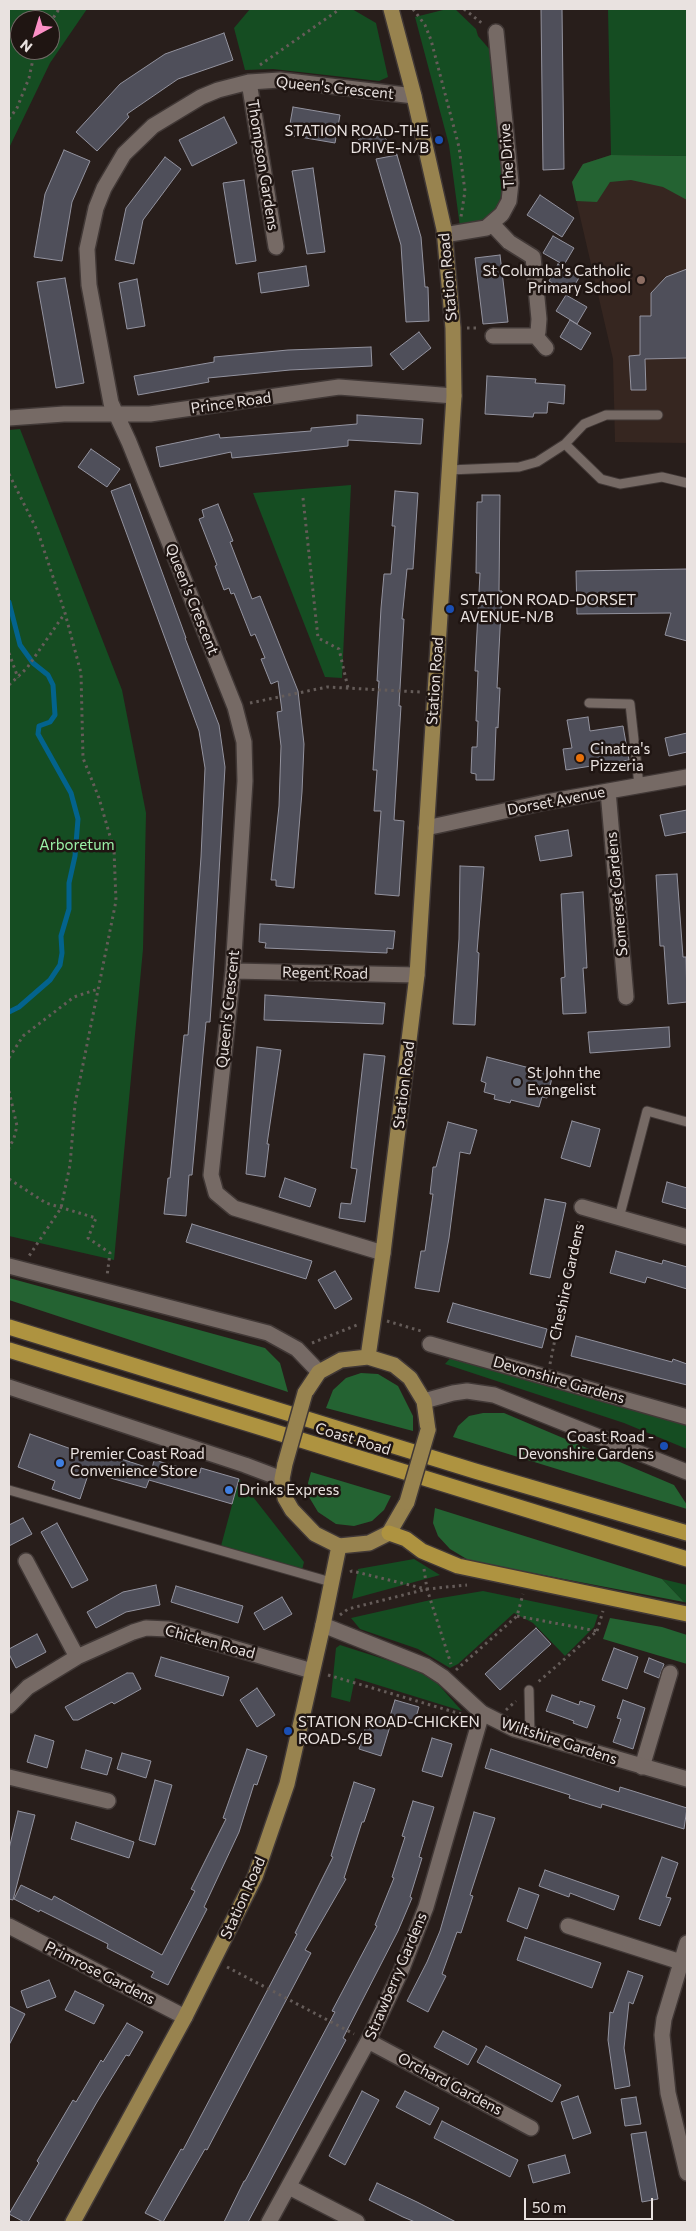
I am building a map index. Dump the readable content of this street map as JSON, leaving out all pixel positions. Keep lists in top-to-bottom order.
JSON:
{
  "streets": {
    "highway": ["Coast Road"],
    "main road": ["Station Road"],
    "street": [
      "Queen's Crescent",
      "The Drive",
      "Thompson Gardens",
      "Prince Road",
      "Dorset Avenue",
      "Somerset Gardens",
      "Regent Road",
      "Cheshire Gardens",
      "Devonshire Gardens",
      "Chicken Road",
      "Wiltshire Gardens",
      "Primrose Gardens",
      "Strawberry Gardens",
      "Orchard Gardens"
    ]
  },
  "crossings": [
    ["Queen's Crescent", "Thompson Gardens"],
    ["Queen's Crescent", "Station Road"],
    ["Queen's Crescent", "Prince Road"],
    ["Queen's Crescent", "Regent Road"],
    ["Station Road", "Prince Road"],
    ["Station Road", "Dorset Avenue"],
    ["Station Road", "Regent Road"],
    ["Station Road", "Chicken Road"],
    ["Station Road", "Wiltshire Gardens"],
    ["Station Road", "Primrose Gardens"],
    ["Dorset Avenue", "Somerset Gardens"],
    ["Cheshire Gardens", "Devonshire Gardens"],
    ["Wiltshire Gardens", "Strawberry Gardens"],
    ["Strawberry Gardens", "Orchard Gardens"]
  ],
  "parks": ["Arboretum"],
  "places": [
    "STATION ROAD-THE DRIVE-N/B",
    "St Columba's Catholic Primary School",
    "STATION ROAD-DORSET AVENUE-N/B",
    "Cinatra's Pizzeria",
    "St John the Evangelist",
    "Coast Road - Devonshire Gardens",
    "Premier Coast Road Convenience Store",
    "Drinks Express",
    "STATION ROAD-CHICKEN ROAD-S/B"
  ],
  "scale_bar": "50 m",
  "north": "bottom left"
}
